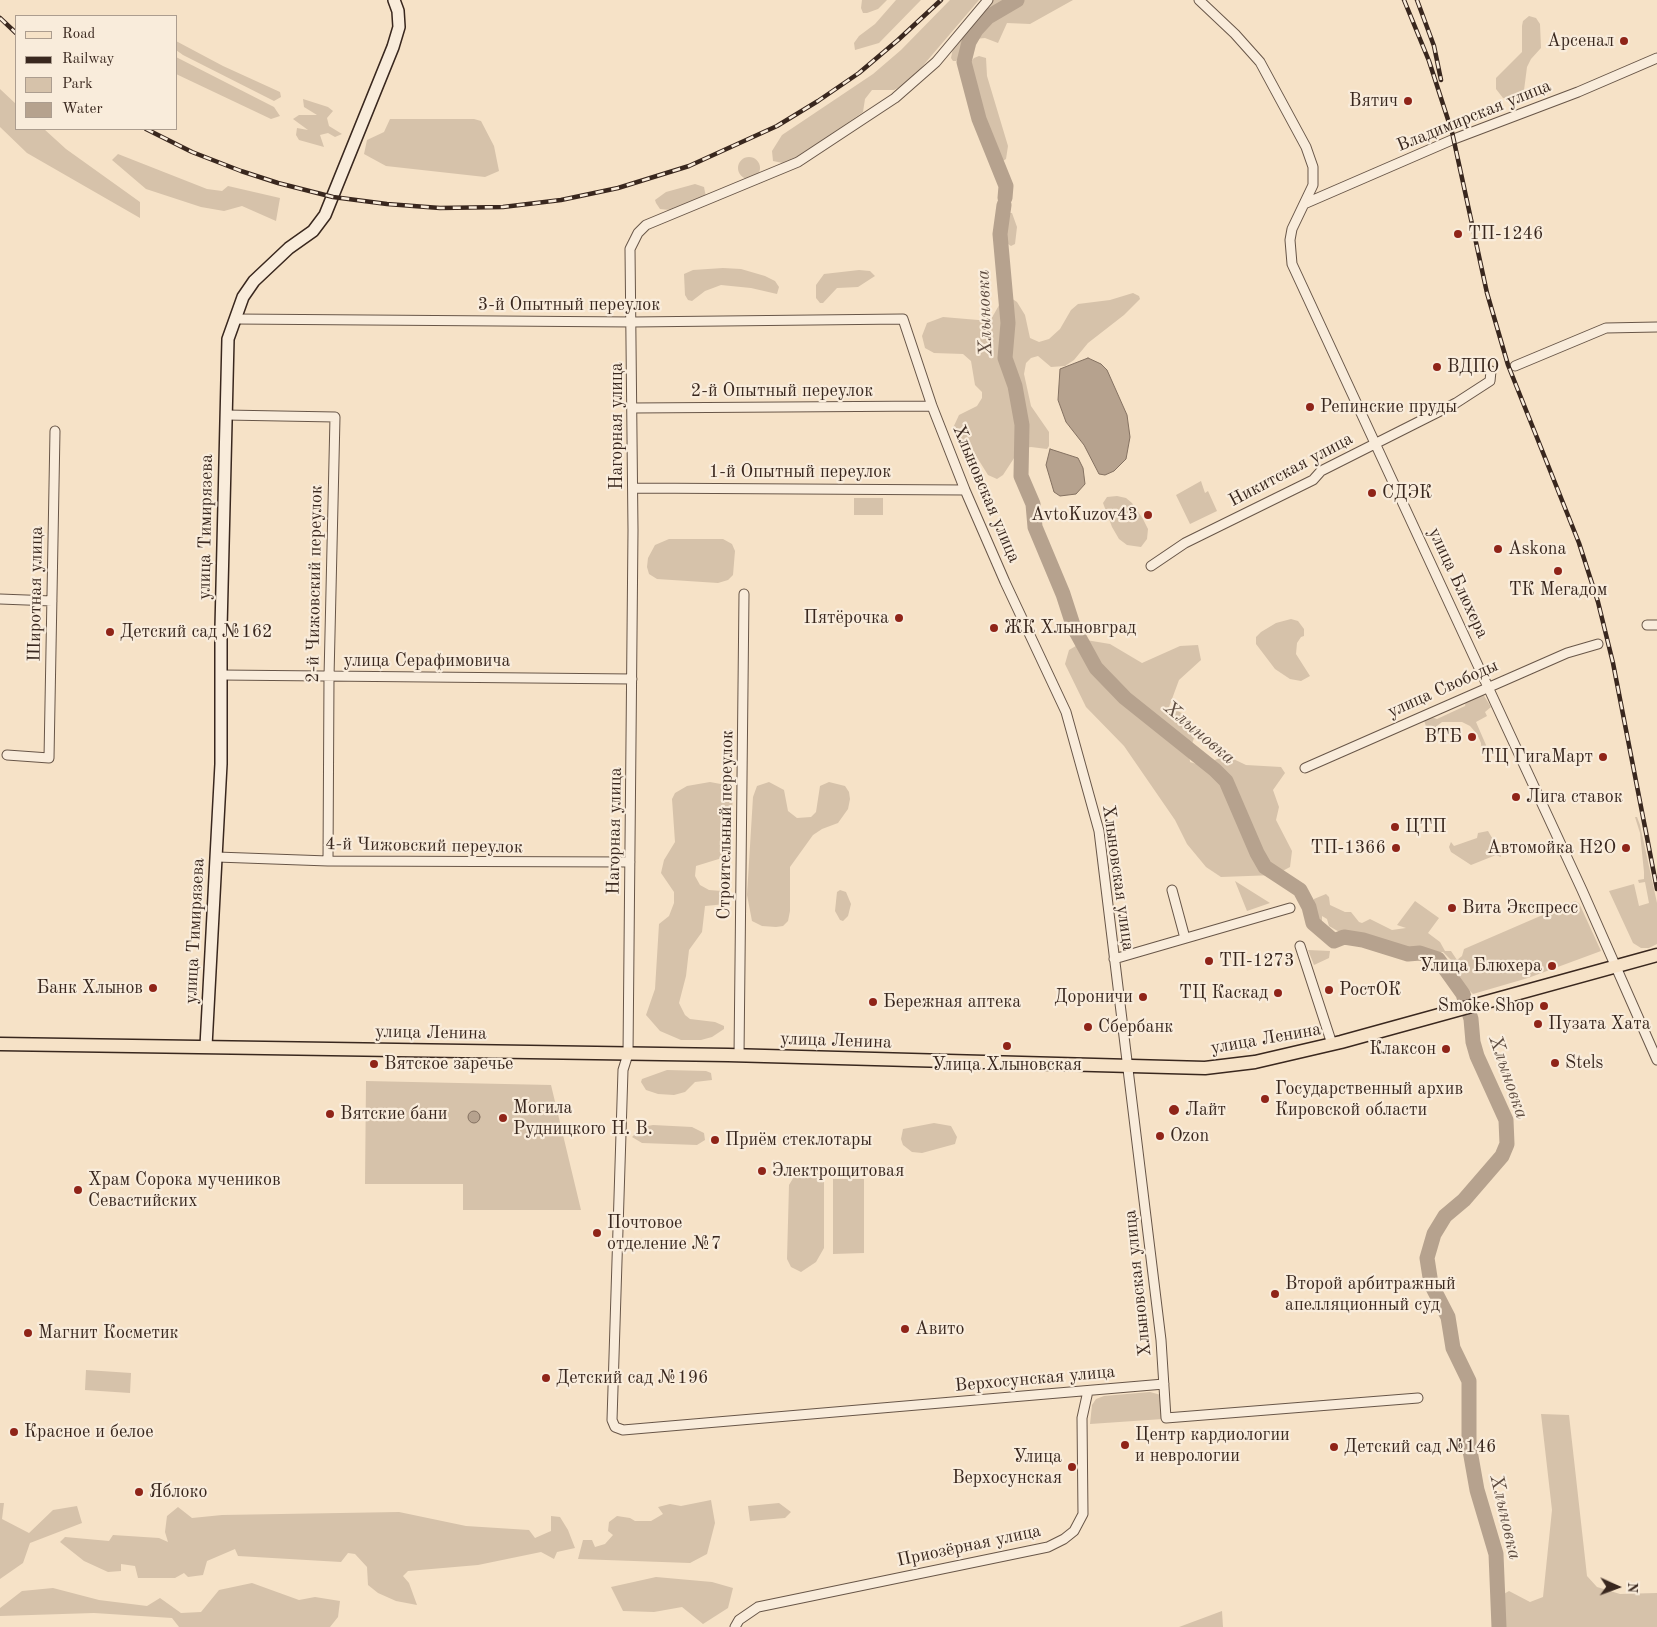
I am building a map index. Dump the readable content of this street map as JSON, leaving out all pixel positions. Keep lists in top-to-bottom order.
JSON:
{
  "streets": {
    "main road": ["улица Тимирязева", "улица Ленина"],
    "street": [
      "Владимирская улица",
      "3-й Опытный переулок",
      "2-й Опытный переулок",
      "Нагорная улица",
      "Никитская улица",
      "1-й Опытный переулок",
      "Хлыновская улица",
      "улица Блюхера",
      "2-й Чижовский переулок",
      "Широтная улица",
      "улица Серафимовича",
      "улица Свободы",
      "Строительный переулок",
      "4-й Чижовский переулок",
      "Верхосунская улица",
      "Приозёрная улица"
    ]
  },
  "crossings": [
    ["Владимирская улица", "улица Блюхера"],
    ["3-й Опытный переулок", "Нагорная улица"],
    ["3-й Опытный переулок", "Хлыновская улица"],
    ["3-й Опытный переулок", "улица Тимирязева"],
    ["2-й Опытный переулок", "Нагорная улица"],
    ["2-й Опытный переулок", "Хлыновская улица"],
    ["Нагорная улица", "1-й Опытный переулок"],
    ["Нагорная улица", "улица Серафимовича"],
    ["Нагорная улица", "4-й Чижовский переулок"],
    ["Нагорная улица", "улица Ленина"],
    ["Нагорная улица", "Верхосунская улица"],
    ["Никитская улица", "улица Блюхера"],
    ["1-й Опытный переулок", "Хлыновская улица"],
    ["Хлыновская улица", "улица Ленина"],
    ["Хлыновская улица", "Верхосунская улица"],
    ["улица Тимирязева", "2-й Чижовский переулок"],
    ["улица Тимирязева", "улица Серафимовича"],
    ["улица Тимирязева", "4-й Чижовский переулок"],
    ["улица Тимирязева", "улица Ленина"],
    ["улица Блюхера", "улица Свободы"],
    ["улица Блюхера", "улица Ленина"],
    ["2-й Чижовский переулок", "улица Серафимовича"],
    ["2-й Чижовский переулок", "4-й Чижовский переулок"],
    ["Строительный переулок", "улица Ленина"],
    ["Верхосунская улица", "Приозёрная улица"]
  ],
  "water": ["Хлыновка"],
  "places": [
    "Арсенал",
    "Вятич",
    "ТП-1246",
    "ВДПО",
    "Репинские пруды",
    "СДЭК",
    "AvtoKuzov43",
    "Askona",
    "ТК Мегадом",
    "Пятёрочка",
    "ЖК Хлыновград",
    "Детский сад №162",
    "ВТБ",
    "ТЦ ГигаМарт",
    "Лига ставок",
    "ЦТП",
    "ТП-1366",
    "Автомойка H2O",
    "Вита Экспресс",
    "ТП-1273",
    "Улица Блюхера",
    "Банк Хлынов",
    "РостОК",
    "ТЦ Каскад",
    "Дороничи",
    "Бережная аптека",
    "Smoke Shop",
    "Пузата Хата",
    "Сбербанк",
    "Улица Хлыновская",
    "Клаксон",
    "Stels",
    "Вятское заречье",
    "Государственный архив Кировской области",
    "Лайт",
    "Вятские бани",
    "Могила Рудницкого Н. В.",
    "Ozon",
    "Приём стеклотары",
    "Электрощитовая",
    "Храм Сорока мучеников Севастийских",
    "Почтовое отделение №7",
    "Второй арбитражный апелляционный суд",
    "Авито",
    "Магнит Косметик",
    "Детский сад №196",
    "Красное и белое",
    "Центр кардиологии и неврологии",
    "Детский сад №146",
    "Улица Верхосунская",
    "Яблоко"
  ],
  "legend": [
    "Road",
    "Railway",
    "Park",
    "Water"
  ],
  "north": "right"
}
